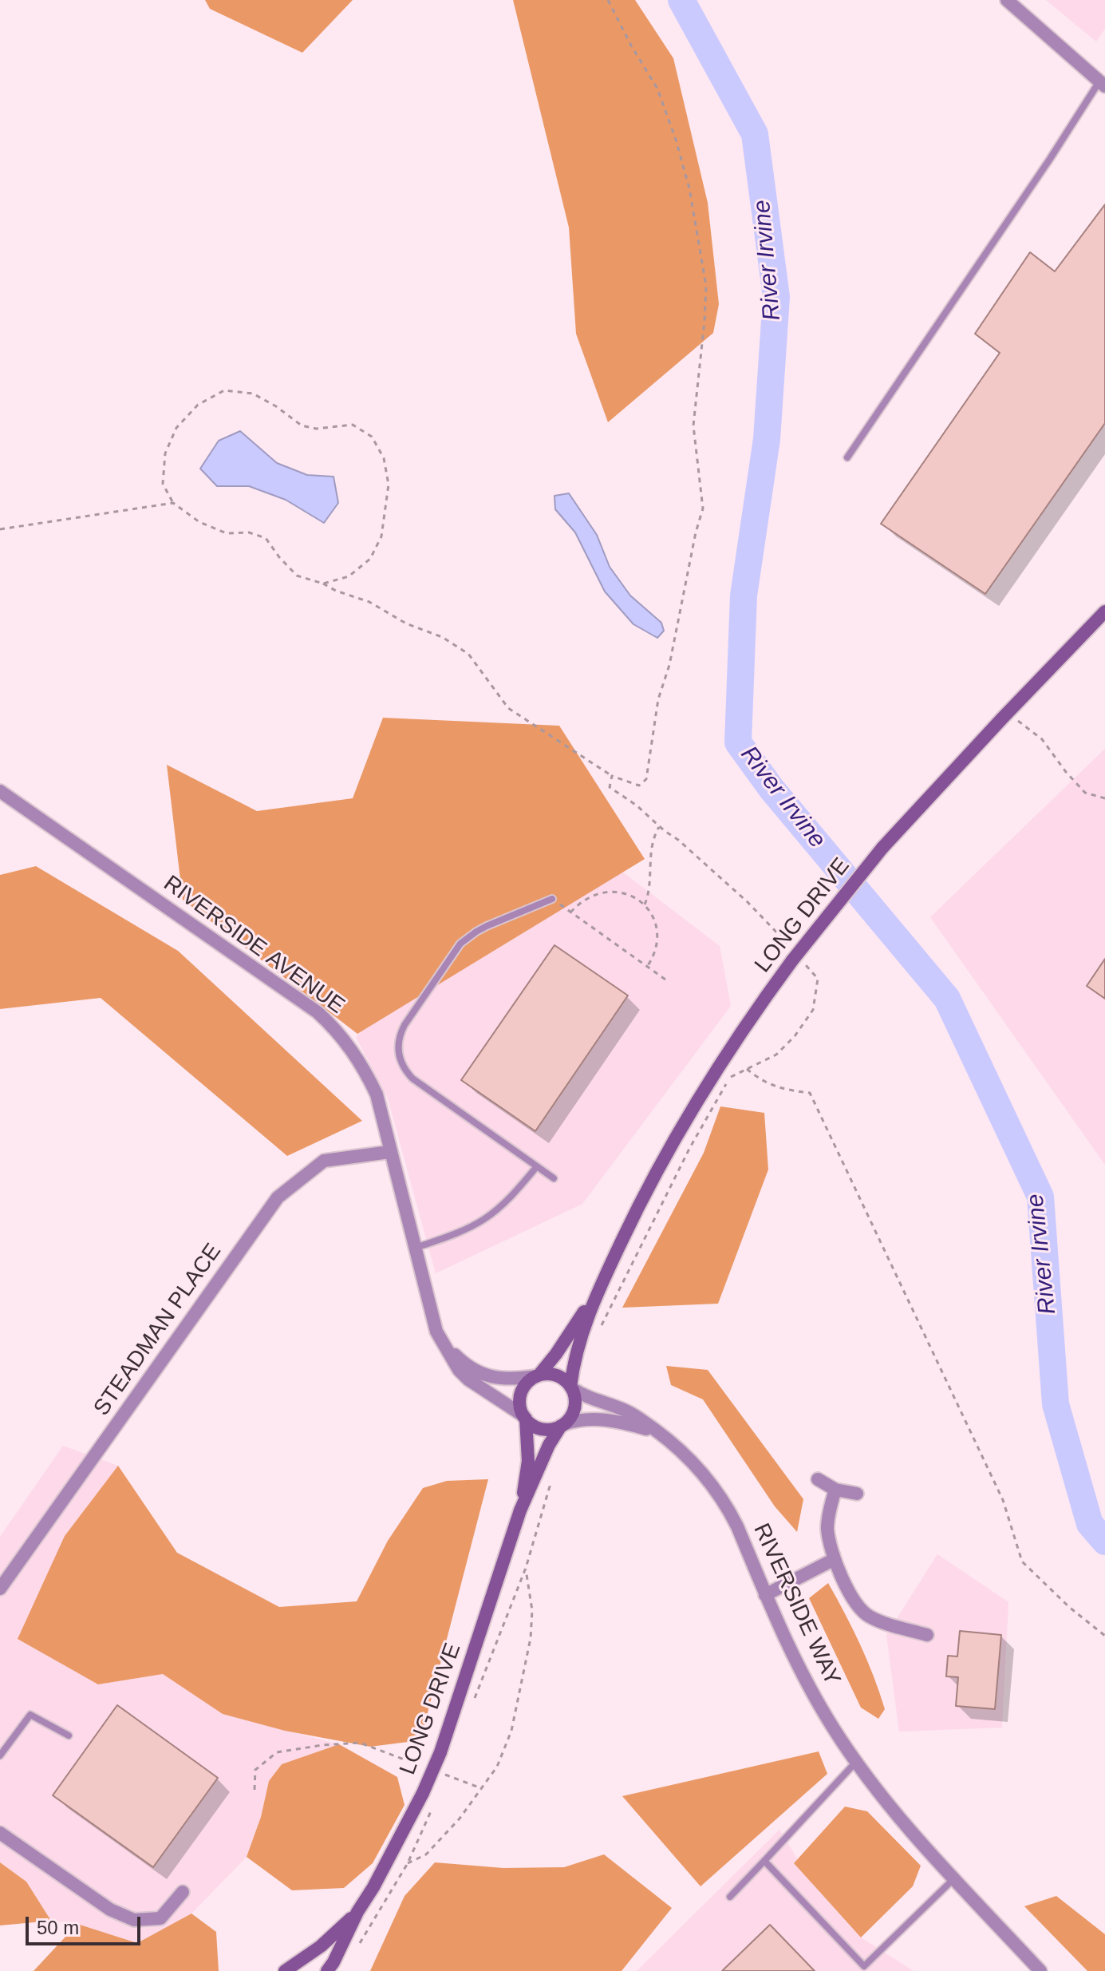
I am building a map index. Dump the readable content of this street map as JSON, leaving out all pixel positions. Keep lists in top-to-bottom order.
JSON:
{
  "streets": {
    "main road": ["LONG DRIVE"],
    "street": ["RIVERSIDE AVENUE", "STEADMAN PLACE", "RIVERSIDE WAY"]
  },
  "crossings": [
    ["LONG DRIVE", "RIVERSIDE AVENUE"],
    ["LONG DRIVE", "RIVERSIDE WAY"],
    ["RIVERSIDE AVENUE", "STEADMAN PLACE"],
    ["RIVERSIDE AVENUE", "RIVERSIDE WAY"]
  ],
  "water": ["River Irvine"],
  "scale_bar": "50 m"
}
